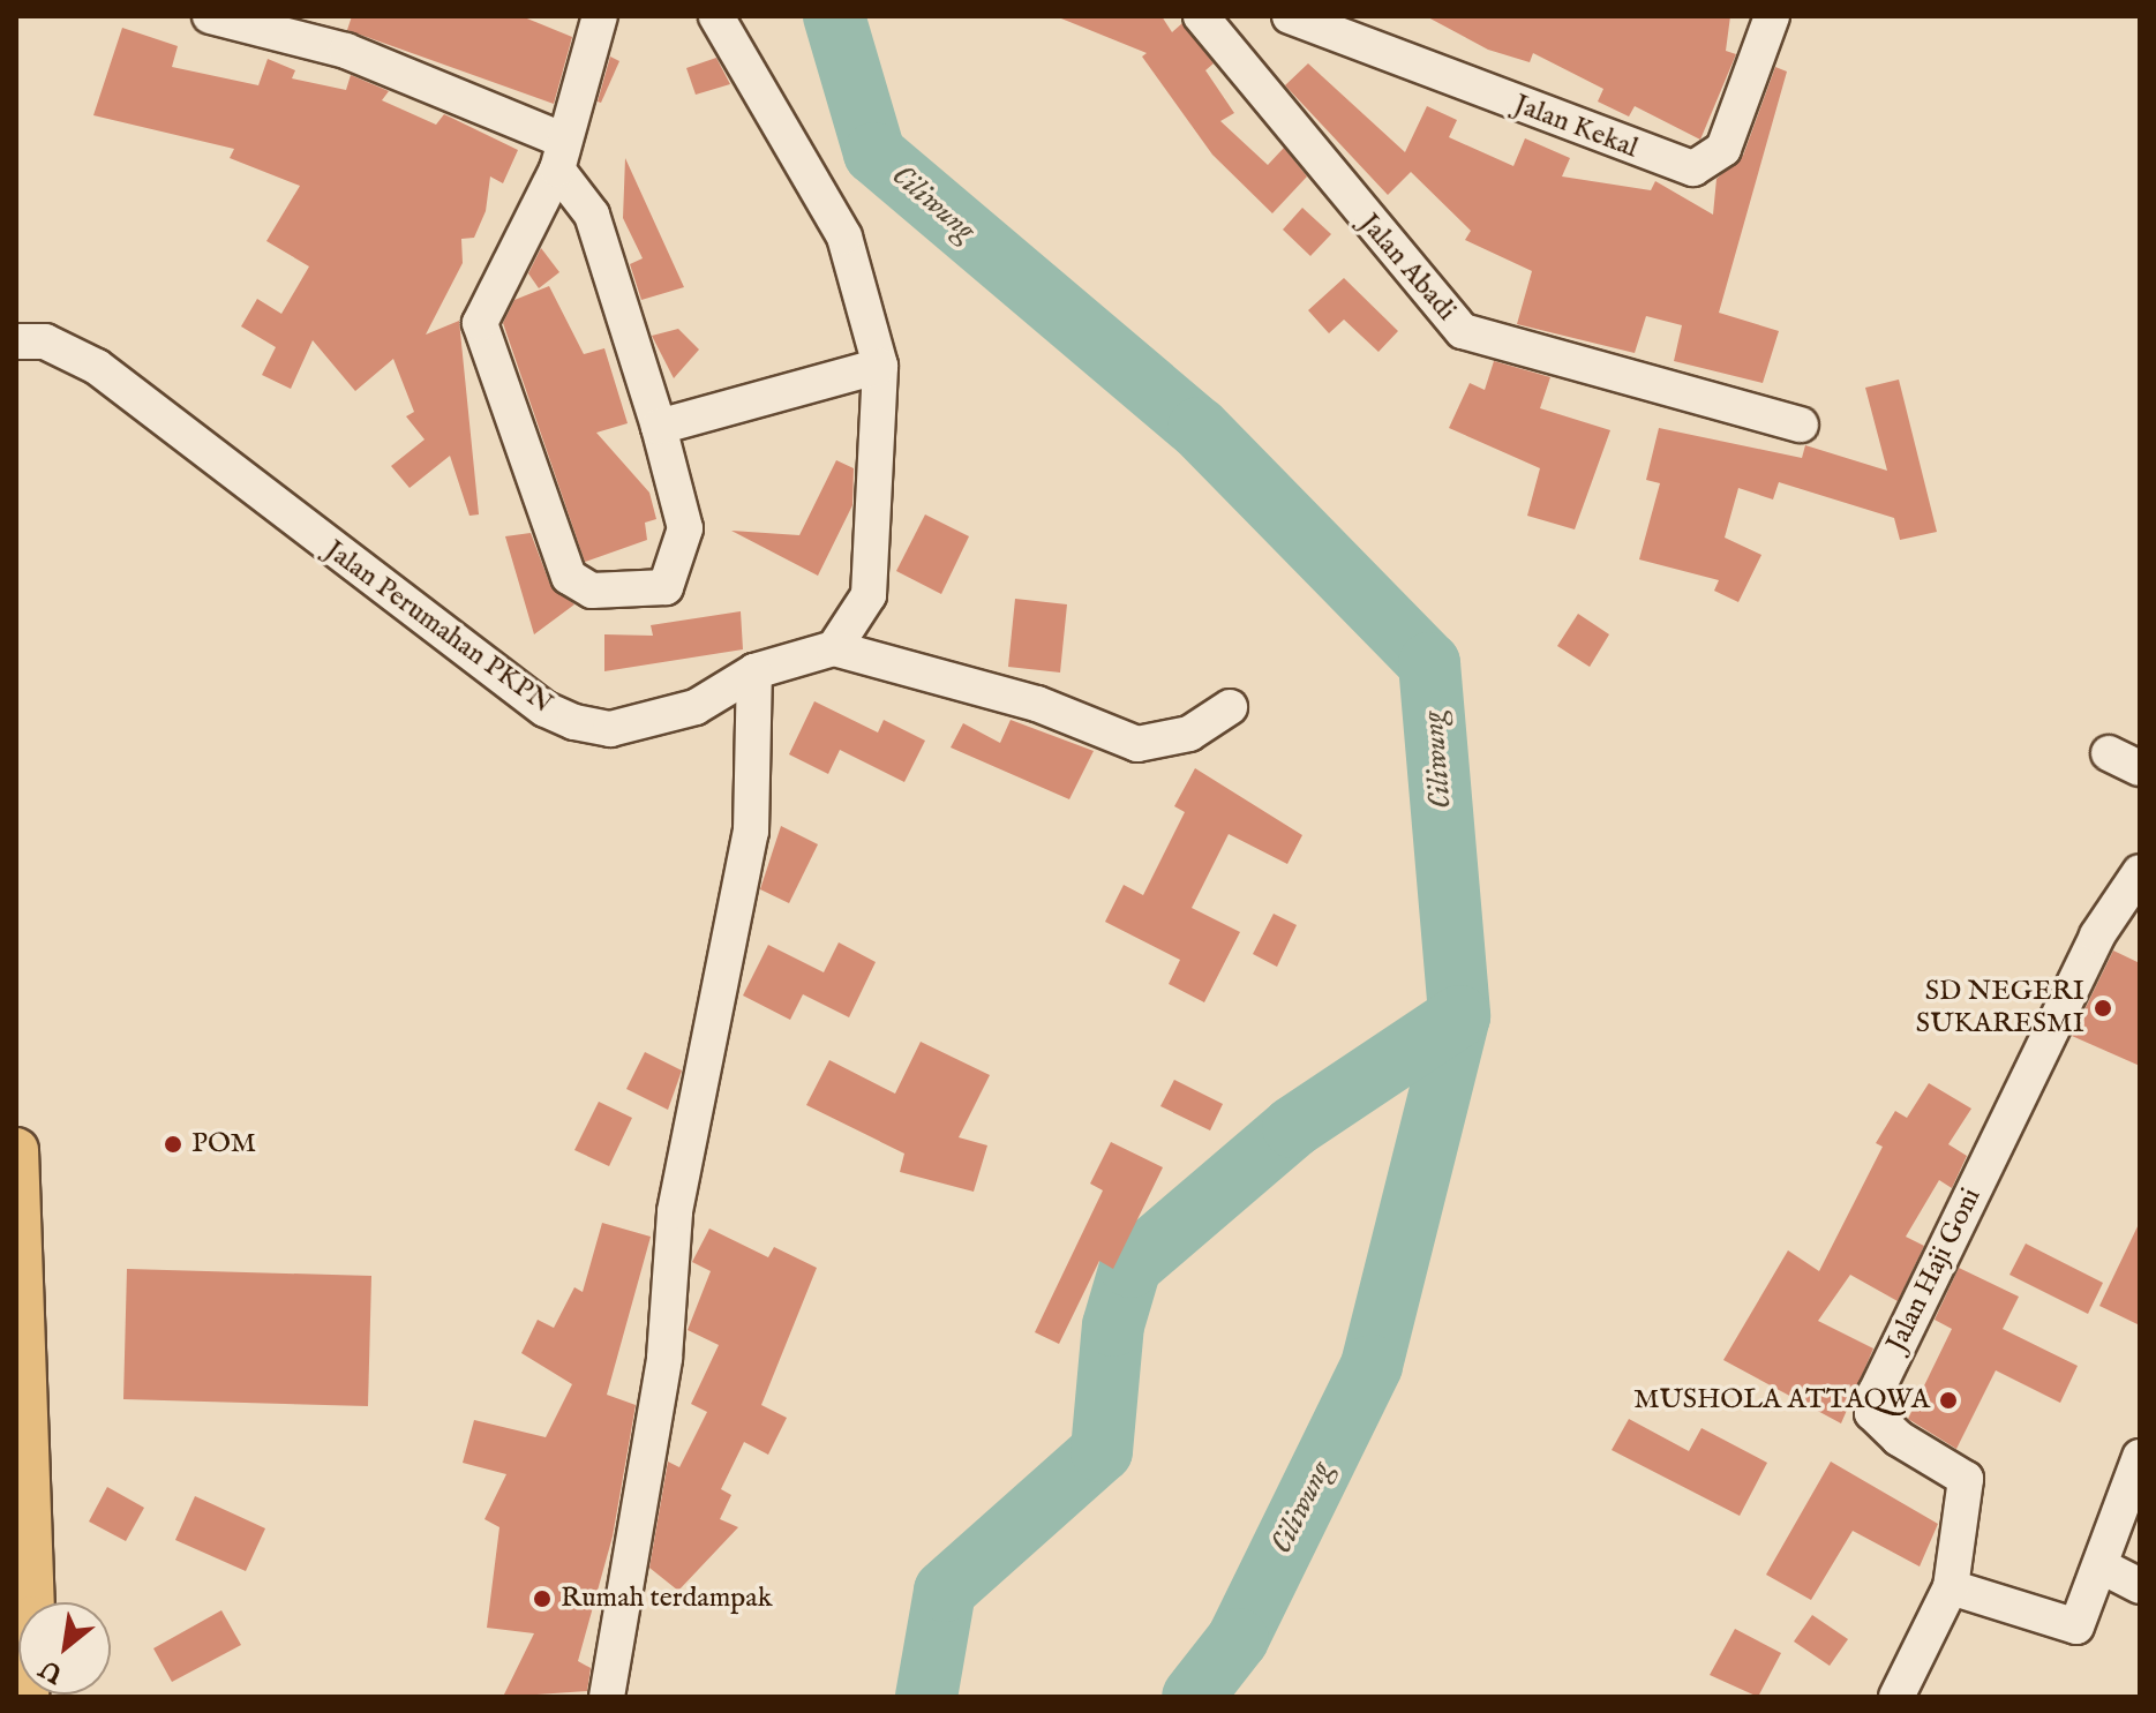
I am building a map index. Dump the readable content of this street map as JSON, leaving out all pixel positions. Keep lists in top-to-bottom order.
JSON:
{
  "streets": {
    "street": [
      "Jalan Kekal",
      "Jalan Abadi",
      "Jalan Perumahan PKPN",
      "Jalan Haji Goni"
    ]
  },
  "water": ["Ciliwung"],
  "places": [
    "SD NEGERI SUKARESMI",
    "POM",
    "MUSHOLA ATTAQWA",
    "Rumah terdampak"
  ],
  "north": "bottom left"
}
